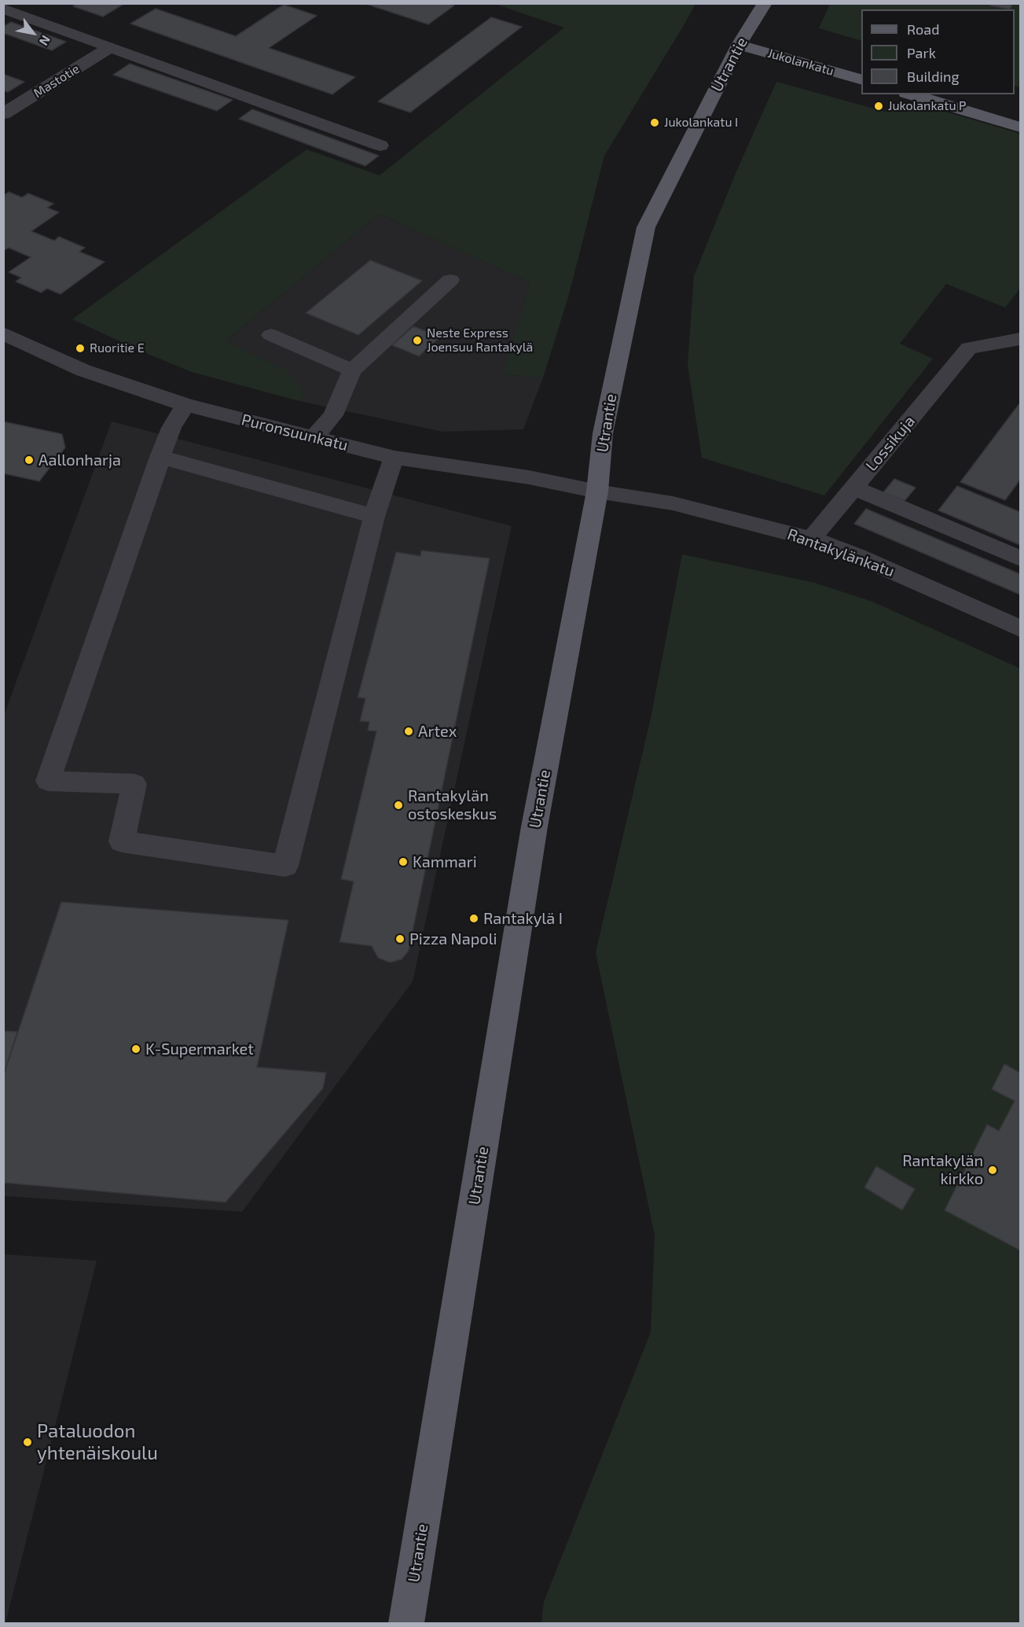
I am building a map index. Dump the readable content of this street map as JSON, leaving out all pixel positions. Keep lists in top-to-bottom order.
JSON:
{
  "streets": {
    "main road": ["Jukolankatu", "Utrantie"],
    "street": [
      "Mastotie",
      "Puronsuunkatu",
      "Lossikuja",
      "Rantakylänkatu"
    ]
  },
  "crossings": [
    ["Jukolankatu", "Utrantie"],
    ["Utrantie", "Puronsuunkatu"],
    ["Utrantie", "Rantakylänkatu"],
    ["Puronsuunkatu", "Rantakylänkatu"],
    ["Lossikuja", "Rantakylänkatu"]
  ],
  "places": [
    "Jukolankatu P",
    "Jukolankatu I",
    "Neste Express Joensuu Rantakylä",
    "Ruoritie E",
    "Aallonharja",
    "Artex",
    "Rantakylän ostoskeskus",
    "Kammari",
    "Rantakylä I",
    "Pizza Napoli",
    "K-Supermarket",
    "Rantakylän kirkko",
    "Pataluodon yhtenäiskoulu"
  ],
  "legend": ["Road", "Park", "Building"],
  "north": "bottom right"
}
